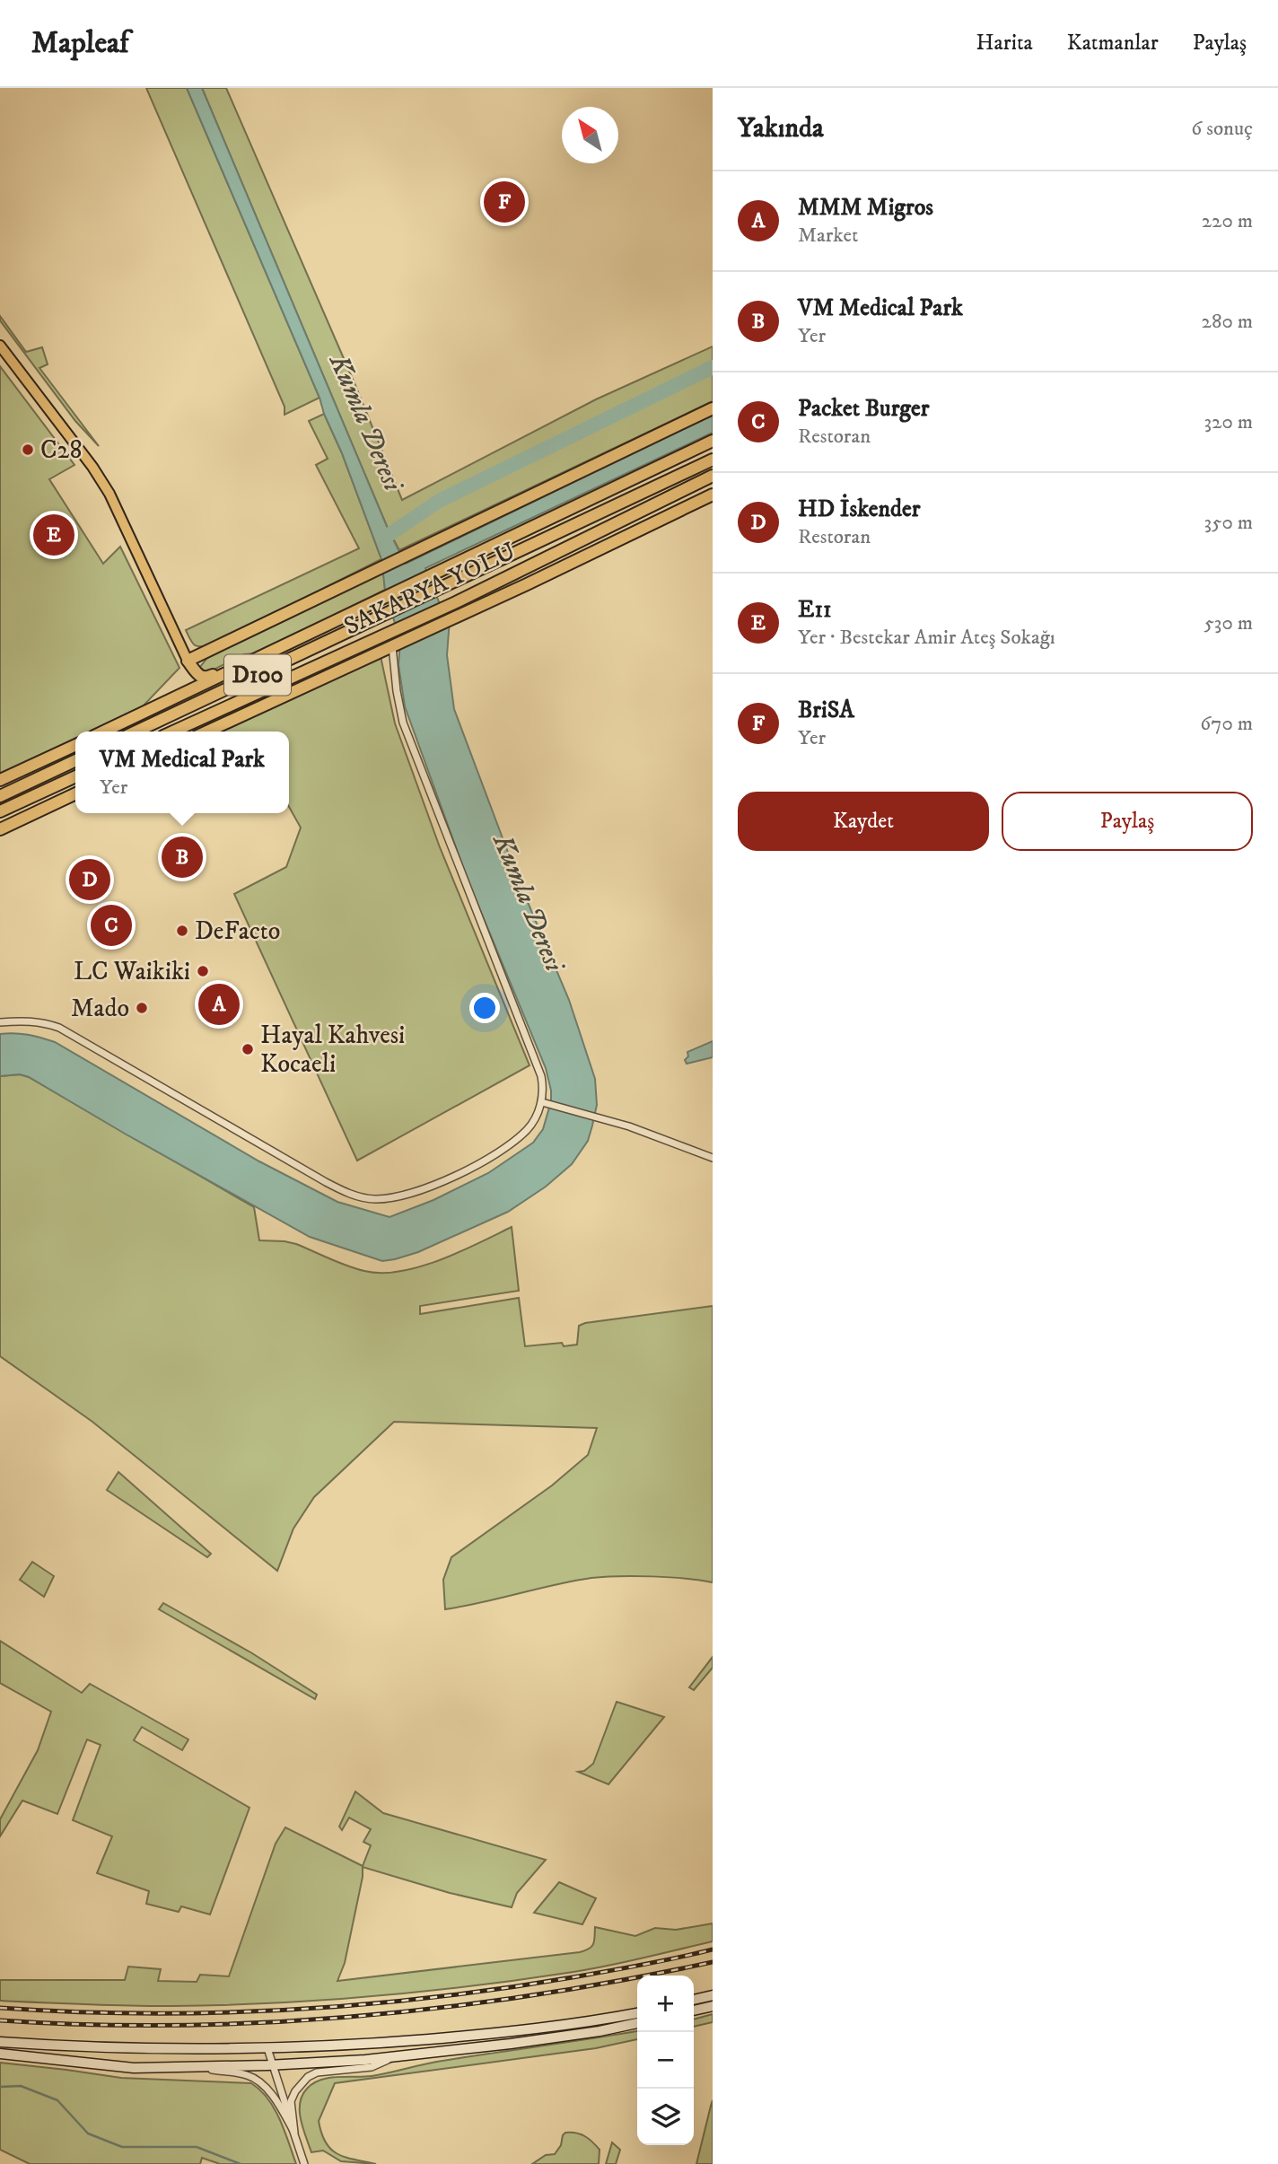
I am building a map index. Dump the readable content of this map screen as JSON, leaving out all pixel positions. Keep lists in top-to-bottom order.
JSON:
{
  "streets": {
    "highway": ["SAKARYA YOLU", "D100"]
  },
  "water": ["Kumla Deresi"],
  "places": [
    "C28",
    "DeFacto",
    "LC Waikiki",
    "Mado",
    "Hayal Kahvesi Kocaeli"
  ],
  "north": "top left",
  "page": {
    "header": "Mapleaf",
    "nav": ["Harita", "Katmanlar", "Paylaş"],
    "heading": ["Yakında", "6 sonuç"],
    "list": [
      {
        "mark": "A",
        "name": "MMM Migros",
        "note": "Market",
        "value": "220 m"
      },
      {
        "mark": "B",
        "name": "VM Medical Park",
        "note": "Yer",
        "value": "280 m"
      },
      {
        "mark": "C",
        "name": "Packet Burger",
        "note": "Restoran",
        "value": "320 m"
      },
      {
        "mark": "D",
        "name": "HD İskender",
        "note": "Restoran",
        "value": "350 m"
      },
      {
        "mark": "E",
        "name": "E11",
        "note": "Yer · Bestekar Amir Ateş Sokağı",
        "value": "530 m"
      },
      {
        "mark": "F",
        "name": "BriSA",
        "note": "Yer",
        "value": "670 m"
      }
    ],
    "pins": [
      "F",
      "E",
      "B",
      "D",
      "C",
      "A"
    ],
    "popup": ["VM Medical Park", "Yer"],
    "buttons": ["Kaydet", "Paylaş"],
    "map_buttons": ["+", "−"]
  }
}
